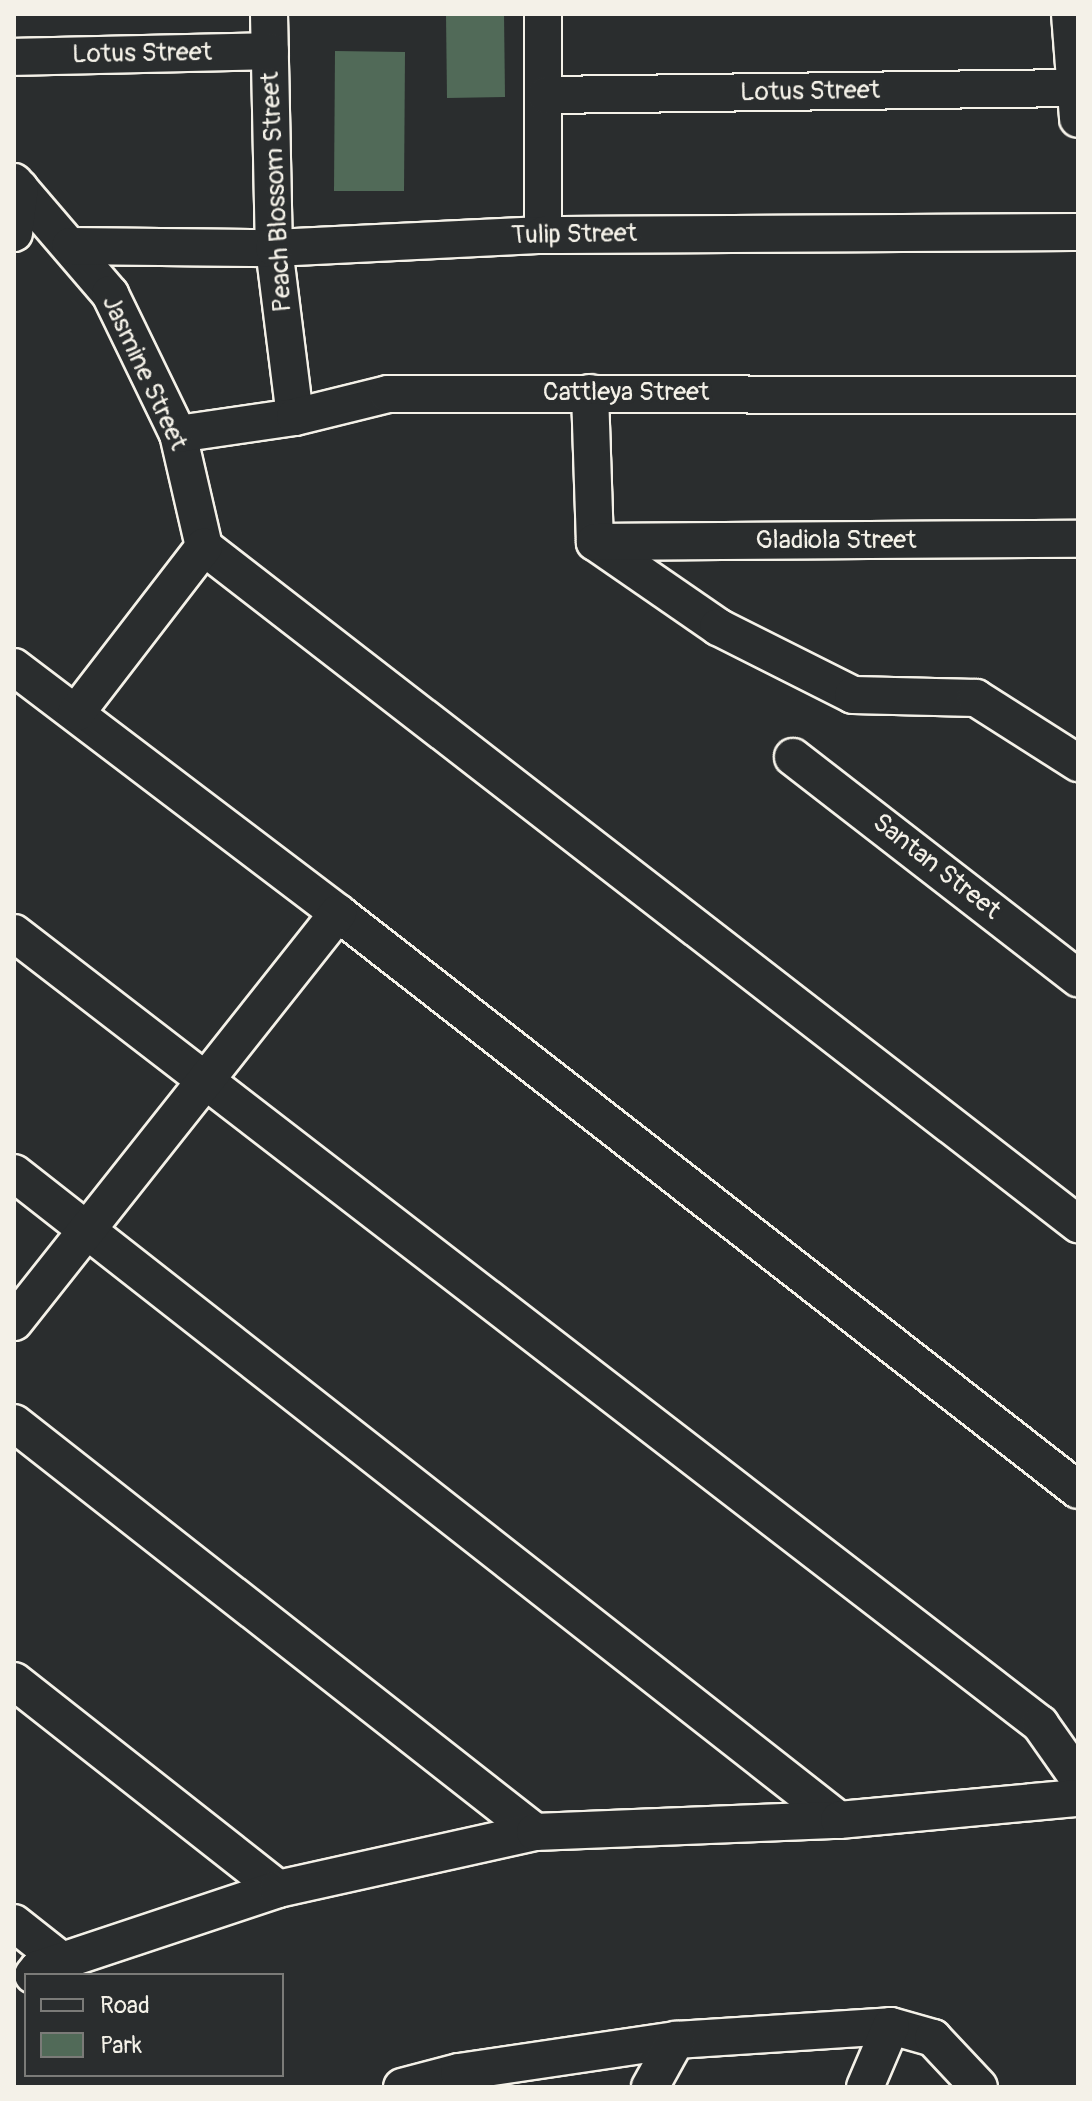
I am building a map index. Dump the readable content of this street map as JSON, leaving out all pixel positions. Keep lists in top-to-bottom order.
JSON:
{
  "streets": {
    "street": [
      "Lotus Street",
      "Peach Blossom Street",
      "Tulip Street",
      "Jasmine Street",
      "Cattleya Street",
      "Gladiola Street",
      "Santan Street"
    ]
  },
  "crossings": [
    ["Lotus Street", "Peach Blossom Street"],
    ["Peach Blossom Street", "Tulip Street"],
    ["Peach Blossom Street", "Cattleya Street"],
    ["Tulip Street", "Jasmine Street"],
    ["Jasmine Street", "Cattleya Street"]
  ],
  "legend": ["Road", "Park"]
}
